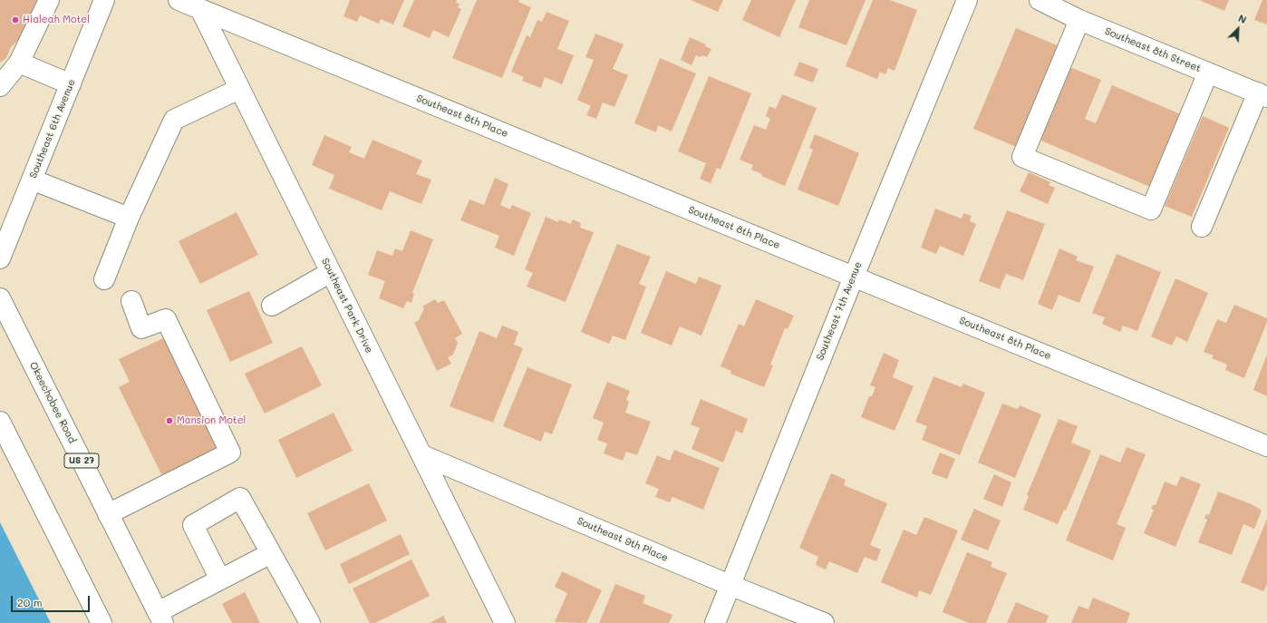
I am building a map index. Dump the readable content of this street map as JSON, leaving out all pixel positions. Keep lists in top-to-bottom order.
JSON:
{
  "streets": {
    "main road": [
      "Southeast 8th Street",
      "Southeast 8th Place",
      "Southeast 6th Avenue",
      "Southeast Park Drive",
      "Southeast 7th Avenue",
      "Okeechobee Road",
      "US 27",
      "Southeast 9th Place"
    ]
  },
  "crossings": [
    ["Southeast 8th Place", "Southeast Park Drive"],
    ["Southeast 8th Place", "Southeast 7th Avenue"],
    ["Southeast Park Drive", "Southeast 9th Place"],
    ["Southeast 7th Avenue", "Southeast 9th Place"]
  ],
  "places": ["Hialeah Motel", "Mansion Motel"],
  "scale_bar": "20 m",
  "north": "top right"
}
